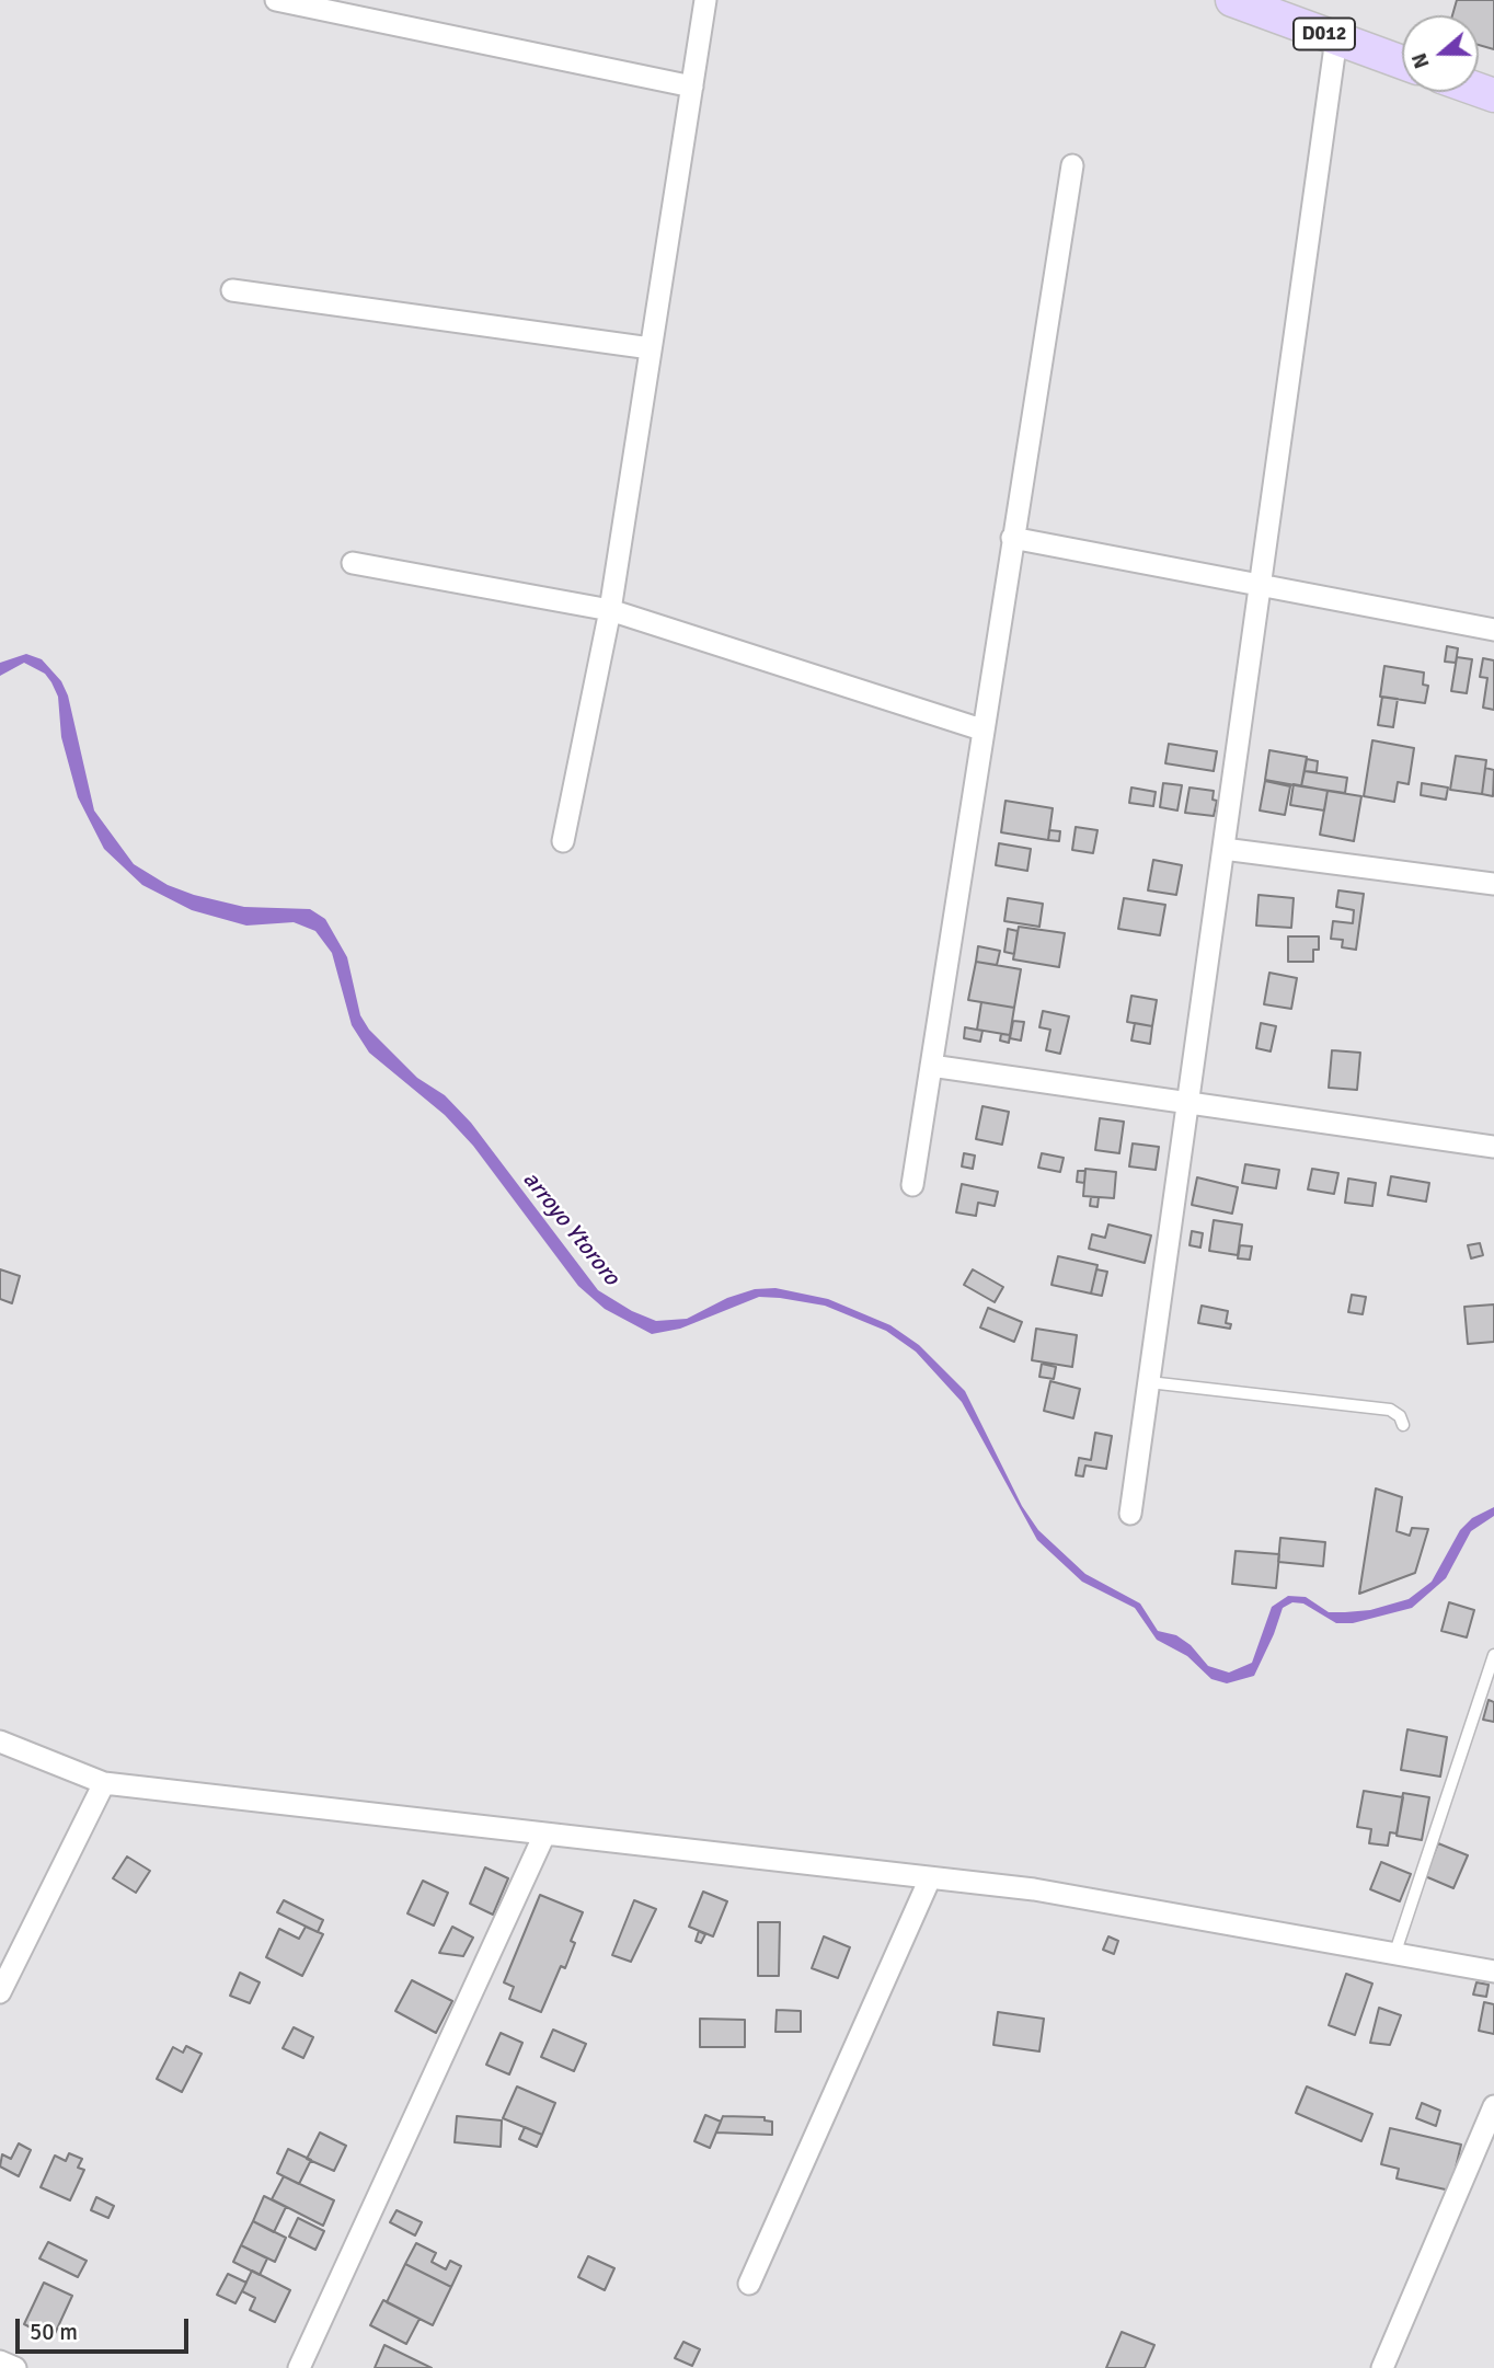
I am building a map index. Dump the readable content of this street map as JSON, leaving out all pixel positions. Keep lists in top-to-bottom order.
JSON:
{
  "streets": {
    "main road": ["D012"]
  },
  "water": ["arroyo Ytororo"],
  "scale_bar": "50 m",
  "north": "left"
}
